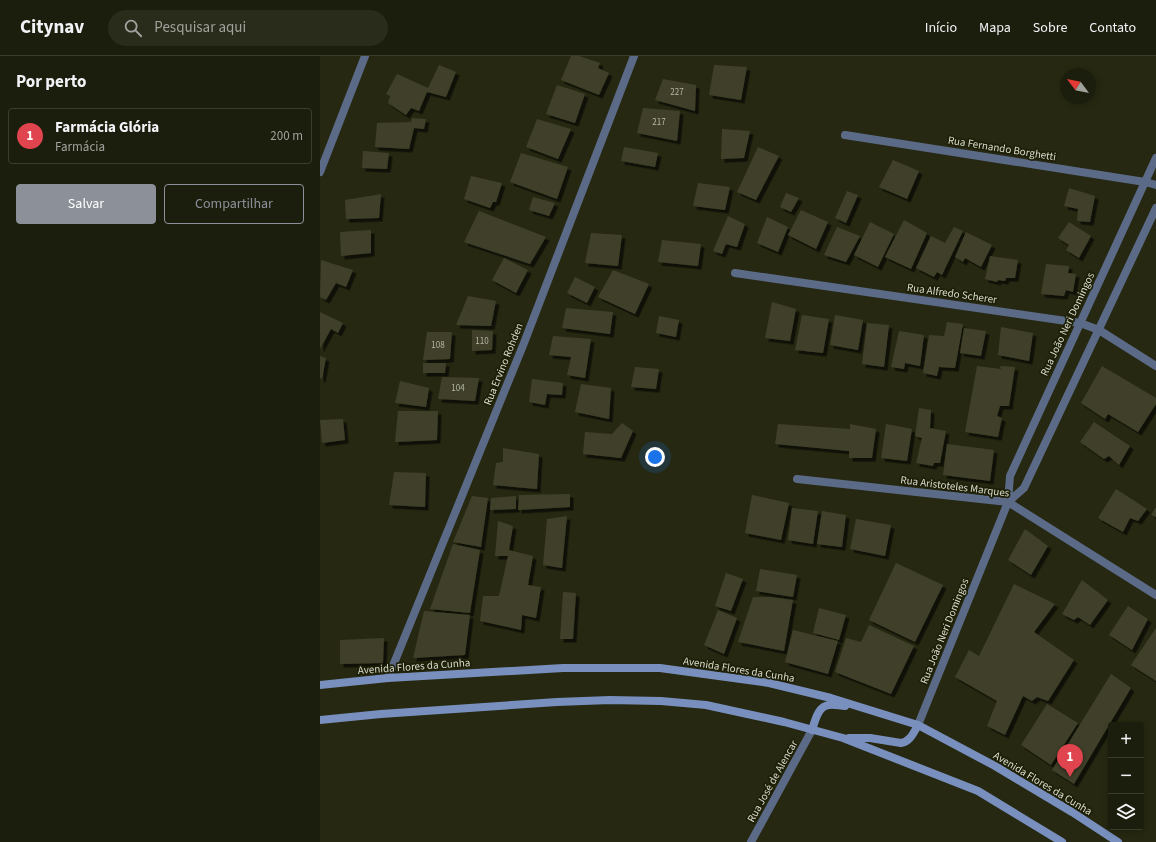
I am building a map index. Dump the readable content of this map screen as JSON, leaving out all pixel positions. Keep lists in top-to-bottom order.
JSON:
{
  "streets": {
    "main road": ["Avenida Flores da Cunha"],
    "street": [
      "Rua Fernando Borghetti",
      "Rua Alfredo Scherer",
      "Rua João Neri Domingos",
      "Rua Ervino Rohden",
      "Rua Aristoteles Marques",
      "Rua José de Alencar"
    ]
  },
  "crossings": [
    ["Rua Fernando Borghetti", "Rua João Neri Domingos"],
    ["Rua Alfredo Scherer", "Rua João Neri Domingos"],
    ["Rua João Neri Domingos", "Rua Aristoteles Marques"],
    ["Rua João Neri Domingos", "Avenida Flores da Cunha"],
    ["Rua Ervino Rohden", "Avenida Flores da Cunha"]
  ],
  "house_numbers": [
    "227",
    "217",
    "110",
    "108",
    "104"
  ],
  "north": "top left",
  "page": {
    "header": "Citynav",
    "search": "Pesquisar aqui",
    "nav": [
      "Início",
      "Mapa",
      "Sobre",
      "Contato"
    ],
    "heading": "Por perto",
    "list": [
      {
        "mark": "1",
        "name": "Farmácia Glória",
        "note": "Farmácia",
        "value": "200 m"
      }
    ],
    "buttons": ["Salvar", "Compartilhar"],
    "map_buttons": ["+", "−"],
    "pins": "1"
  }
}
